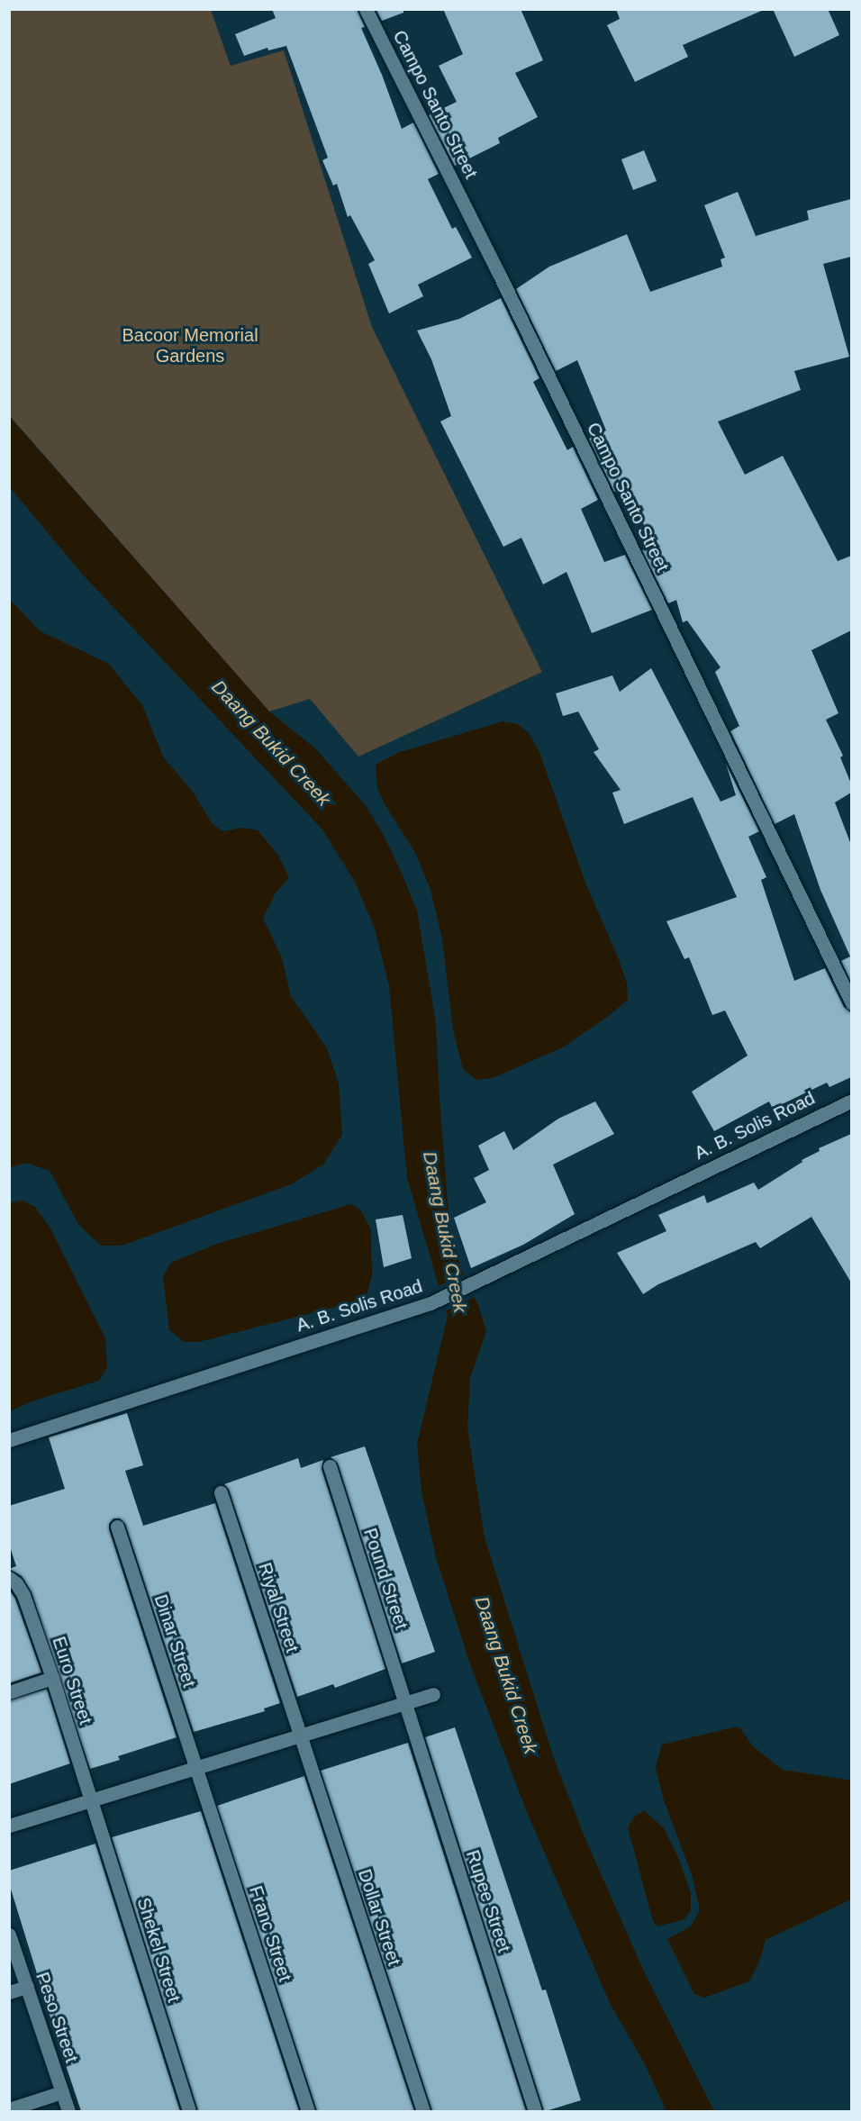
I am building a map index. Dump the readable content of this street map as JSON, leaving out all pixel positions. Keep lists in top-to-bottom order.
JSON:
{
  "streets": {
    "street": [
      "Campo Santo Street",
      "A. B. Solis Road",
      "Pound Street",
      "Riyal Street",
      "Dinar Street",
      "Euro Street",
      "Rupee Street",
      "Dollar Street",
      "Franc Street",
      "Shekel Street",
      "Peso Street"
    ]
  },
  "crossings": [
    ["Pound Street", "Rupee Street"],
    ["Riyal Street", "Dollar Street"],
    ["Dinar Street", "Franc Street"],
    ["Euro Street", "Shekel Street"]
  ],
  "water": ["Daang Bukid Creek"],
  "parks": ["Bacoor Memorial Gardens"]
}
